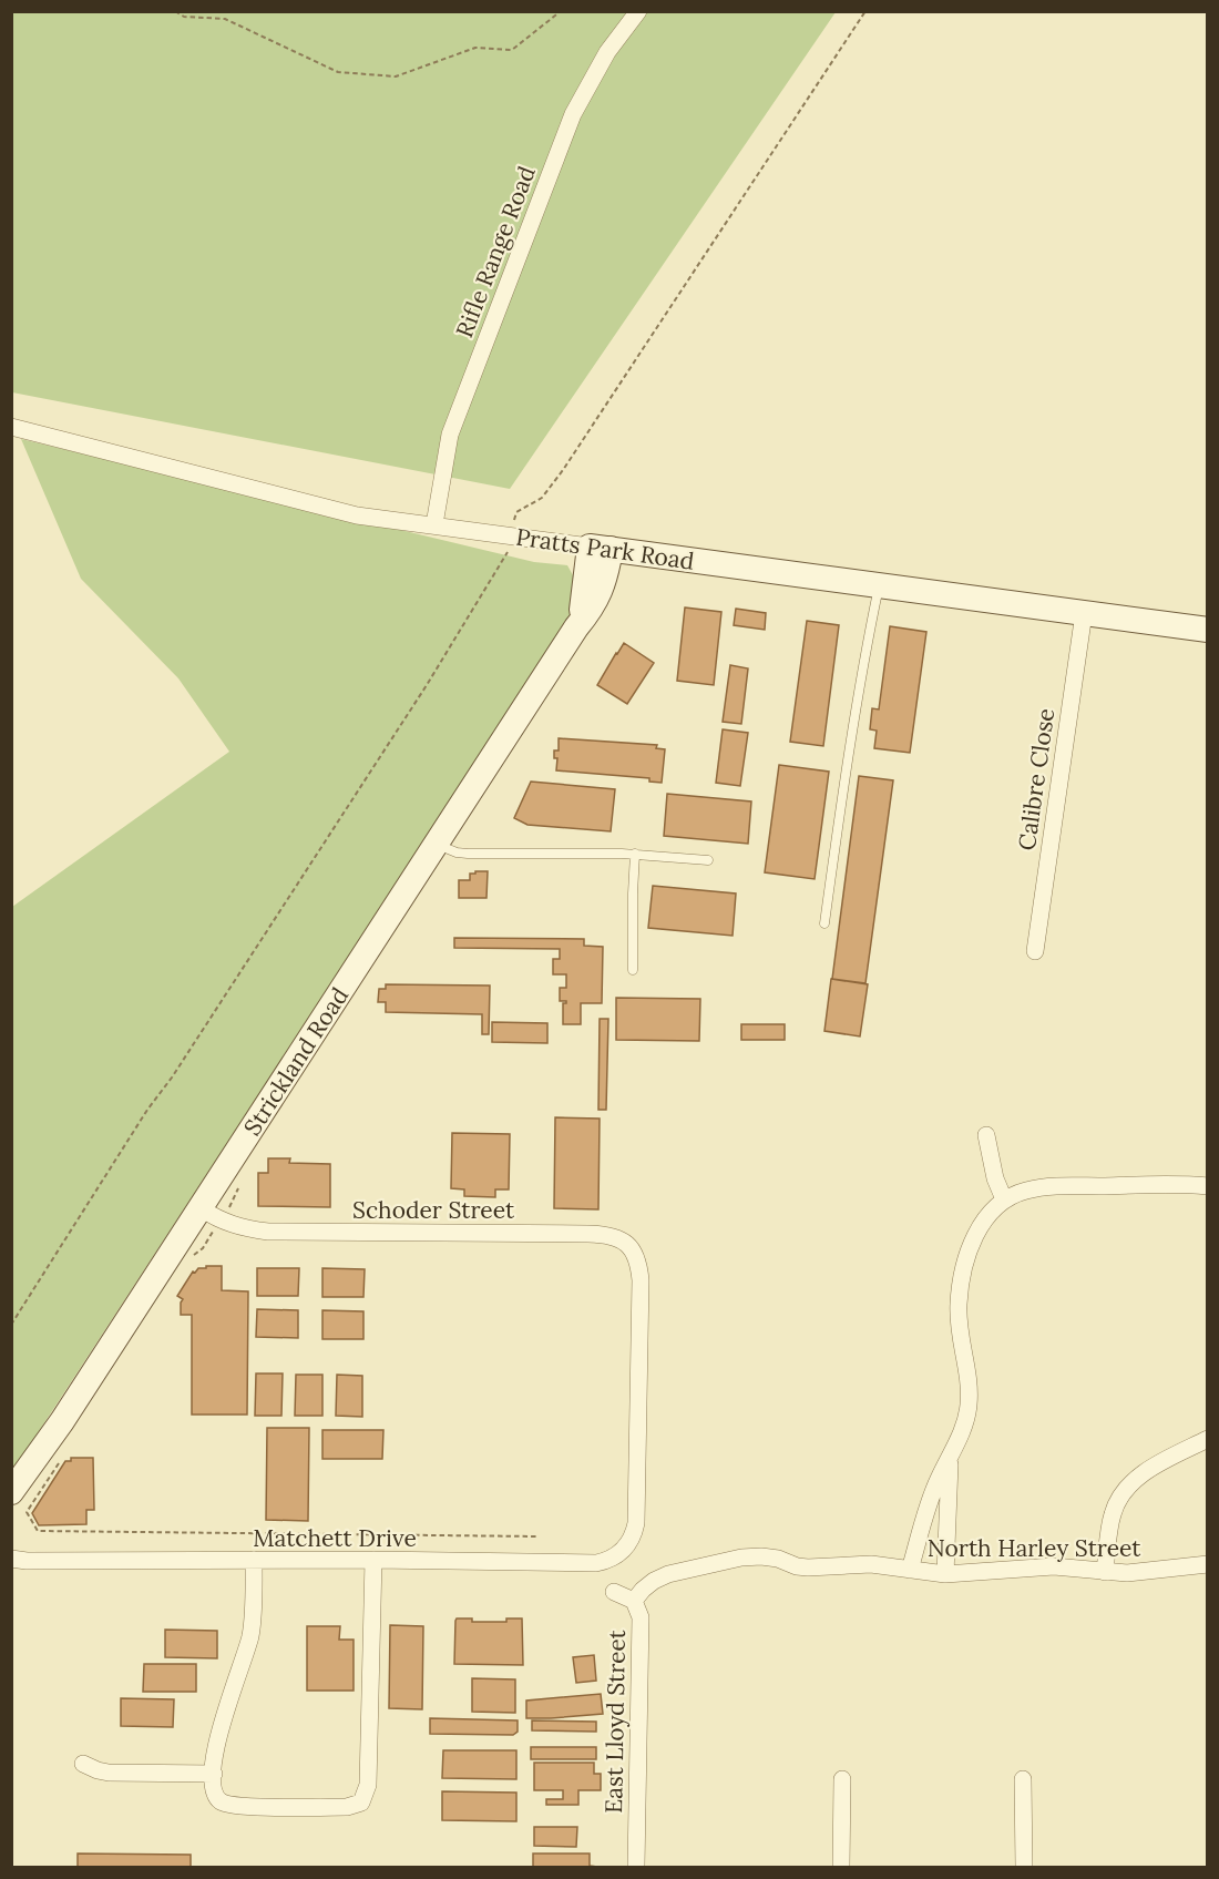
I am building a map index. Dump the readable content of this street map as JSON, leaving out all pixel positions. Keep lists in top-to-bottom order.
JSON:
{
  "streets": {
    "street": [
      "Rifle Range Road",
      "Pratts Park Road",
      "Calibre Close",
      "Strickland Road",
      "Schoder Street",
      "Matchett Drive",
      "North Harley Street",
      "East Lloyd Street"
    ]
  },
  "crossings": [
    ["Rifle Range Road", "Pratts Park Road"],
    ["Pratts Park Road", "Calibre Close"],
    ["Pratts Park Road", "Strickland Road"],
    ["Strickland Road", "Schoder Street"],
    ["Schoder Street", "Matchett Drive"],
    ["North Harley Street", "East Lloyd Street"]
  ]
}
